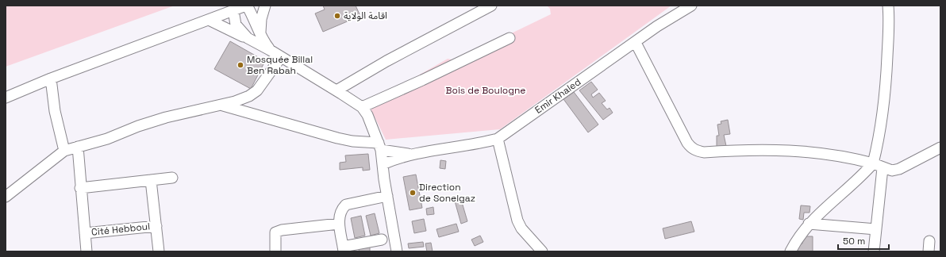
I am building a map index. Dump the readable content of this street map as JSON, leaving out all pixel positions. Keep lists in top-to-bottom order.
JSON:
{
  "streets": {
    "street": ["Emir Khaled", "Cité Hebboul"]
  },
  "parks": ["Bois de Boulogne"],
  "places": ["اقامة الولاية", "Mosquée Billal Ben Rabah", "Direction de Sonelgaz"],
  "scale_bar": "50 m"
}
